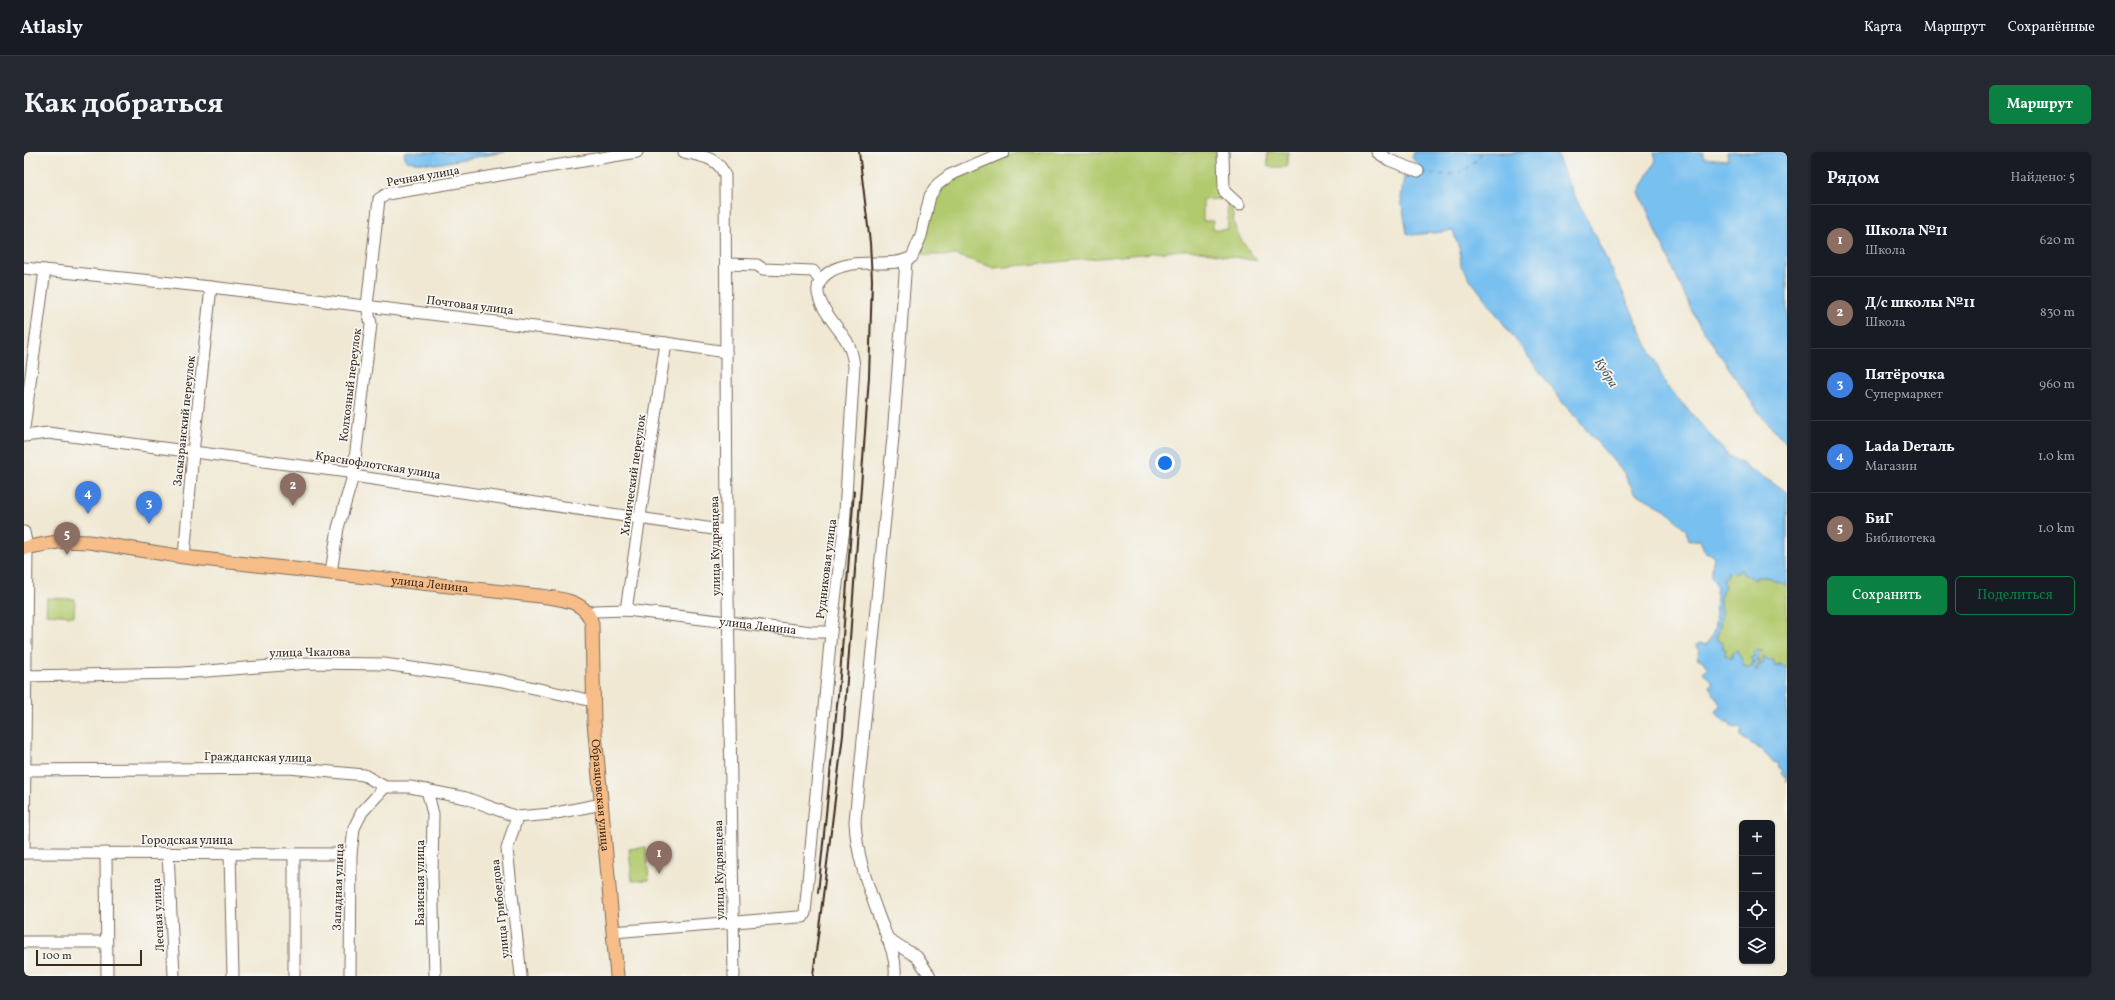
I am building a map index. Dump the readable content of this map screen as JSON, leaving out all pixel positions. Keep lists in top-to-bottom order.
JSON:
{
  "streets": {
    "main road": ["улица Ленина", "Образцовская улица"],
    "street": [
      "Речная улица",
      "Почтовая улица",
      "Колхозный переулок",
      "Засызранский переулок",
      "Краснофлотская улица",
      "Химический переулок",
      "улица Кудрявцева",
      "Рудниковая улица",
      "улица Чкалова",
      "Гражданская улица",
      "Городская улица",
      "Базисная улица",
      "Западная улица",
      "улица Грибоедова",
      "Лесная улица"
    ]
  },
  "crossings": [
    ["Речная улица", "Колхозный переулок"],
    ["Почтовая улица", "Колхозный переулок"],
    ["Почтовая улица", "Засызранский переулок"],
    ["Почтовая улица", "Химический переулок"],
    ["Почтовая улица", "улица Кудрявцева"],
    ["Колхозный переулок", "Краснофлотская улица"],
    ["Колхозный переулок", "улица Ленина"],
    ["Засызранский переулок", "Краснофлотская улица"],
    ["Засызранский переулок", "улица Ленина"],
    ["Краснофлотская улица", "Химический переулок"],
    ["Краснофлотская улица", "улица Кудрявцева"],
    ["Химический переулок", "улица Ленина"],
    ["улица Кудрявцева", "Рудниковая улица"],
    ["улица Кудрявцева", "улица Ленина"],
    ["Рудниковая улица", "улица Ленина"],
    ["улица Ленина", "Образцовская улица"],
    ["улица Чкалова", "Образцовская улица"],
    ["Гражданская улица", "Образцовская улица"],
    ["Гражданская улица", "Базисная улица"],
    ["Гражданская улица", "Западная улица"],
    ["Гражданская улица", "улица Грибоедова"],
    ["Городская улица", "Западная улица"],
    ["Городская улица", "Лесная улица"]
  ],
  "water": ["Кубра"],
  "scale_bar": "100 m",
  "page": {
    "header": "Atlasly",
    "nav": ["Карта", "Маршрут", "Сохранённые"],
    "title": "Как добраться",
    "buttons": [
      "Маршрут",
      ["Сохранить", "Поделиться"]
    ],
    "heading": ["Рядом", "Найдено: 5"],
    "list": [
      {
        "mark": "1",
        "name": "Школа №11",
        "note": "Школа",
        "value": "620 m"
      },
      {
        "mark": "2",
        "name": "Д/с школы №11",
        "note": "Школа",
        "value": "830 m"
      },
      {
        "mark": "3",
        "name": "Пятёрочка",
        "note": "Супермаркет",
        "value": "960 m"
      },
      {
        "mark": "4",
        "name": "Lada Dеталь",
        "note": "Магазин",
        "value": "1.0 km"
      },
      {
        "mark": "5",
        "name": "БиГ",
        "note": "Библиотека",
        "value": "1.0 km"
      }
    ],
    "pins": [
      "2",
      "4",
      "3",
      "5",
      "1"
    ],
    "map_buttons": ["+", "−"],
    "scale": "100 m"
  }
}
